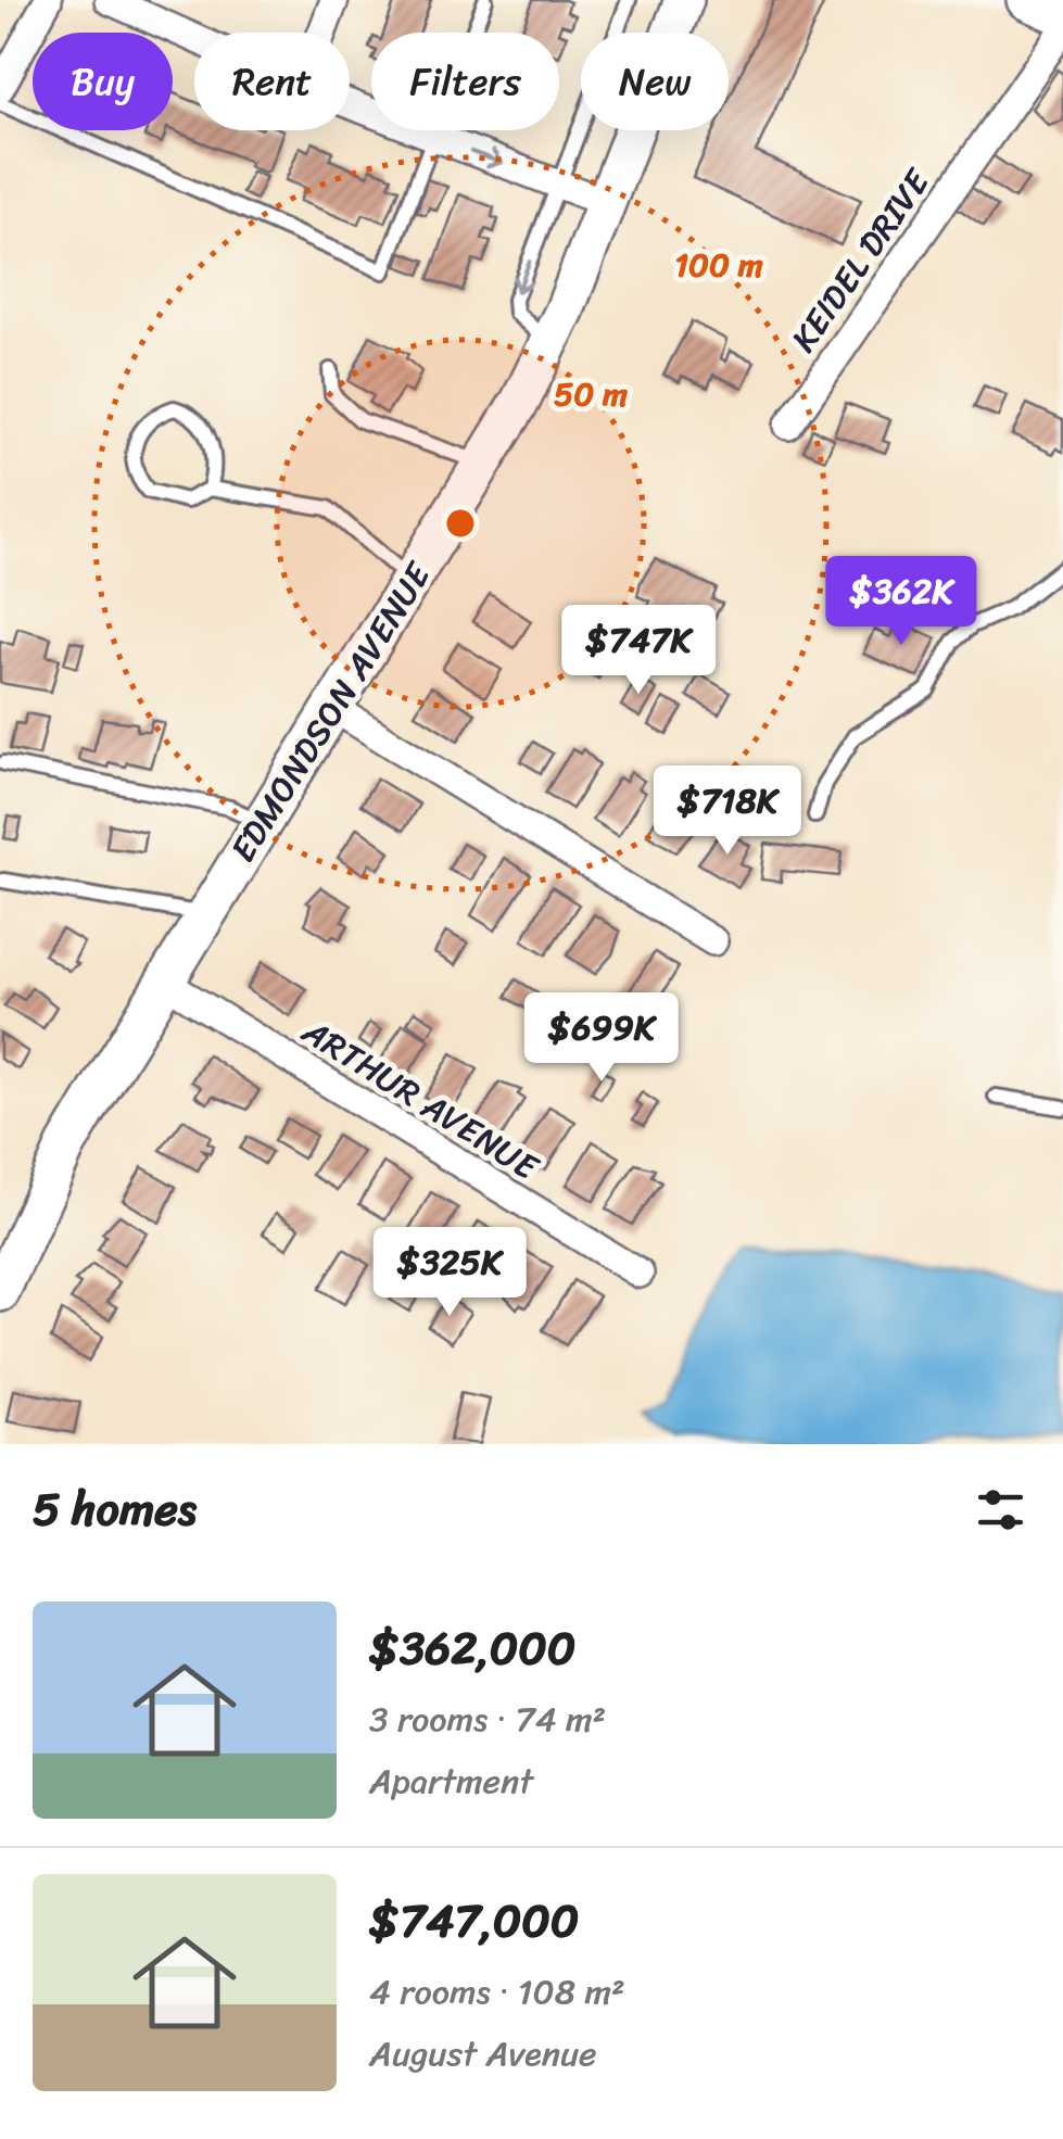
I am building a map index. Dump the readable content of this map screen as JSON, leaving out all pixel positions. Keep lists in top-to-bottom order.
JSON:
{
  "streets": {
    "main road": ["EDMONDSON AVENUE"],
    "street": ["KEIDEL DRIVE", "ARTHUR AVENUE"]
  },
  "crossings": [
    ["EDMONDSON AVENUE", "ARTHUR AVENUE"]
  ],
  "page": {
    "chip": [
      "Buy",
      "Rent",
      "Filters",
      "New"
    ],
    "price": [
      "$362K",
      "$747K",
      "$718K",
      "$699K",
      "$325K"
    ],
    "heading": "5 homes",
    "list": [
      {
        "name": "$362,000",
        "note": "3 rooms · 74 m² · Apartment"
      },
      {
        "name": "$747,000",
        "note": "4 rooms · 108 m² · August Avenue"
      }
    ]
  },
  "rings": ["100 m", "50 m"]
}
